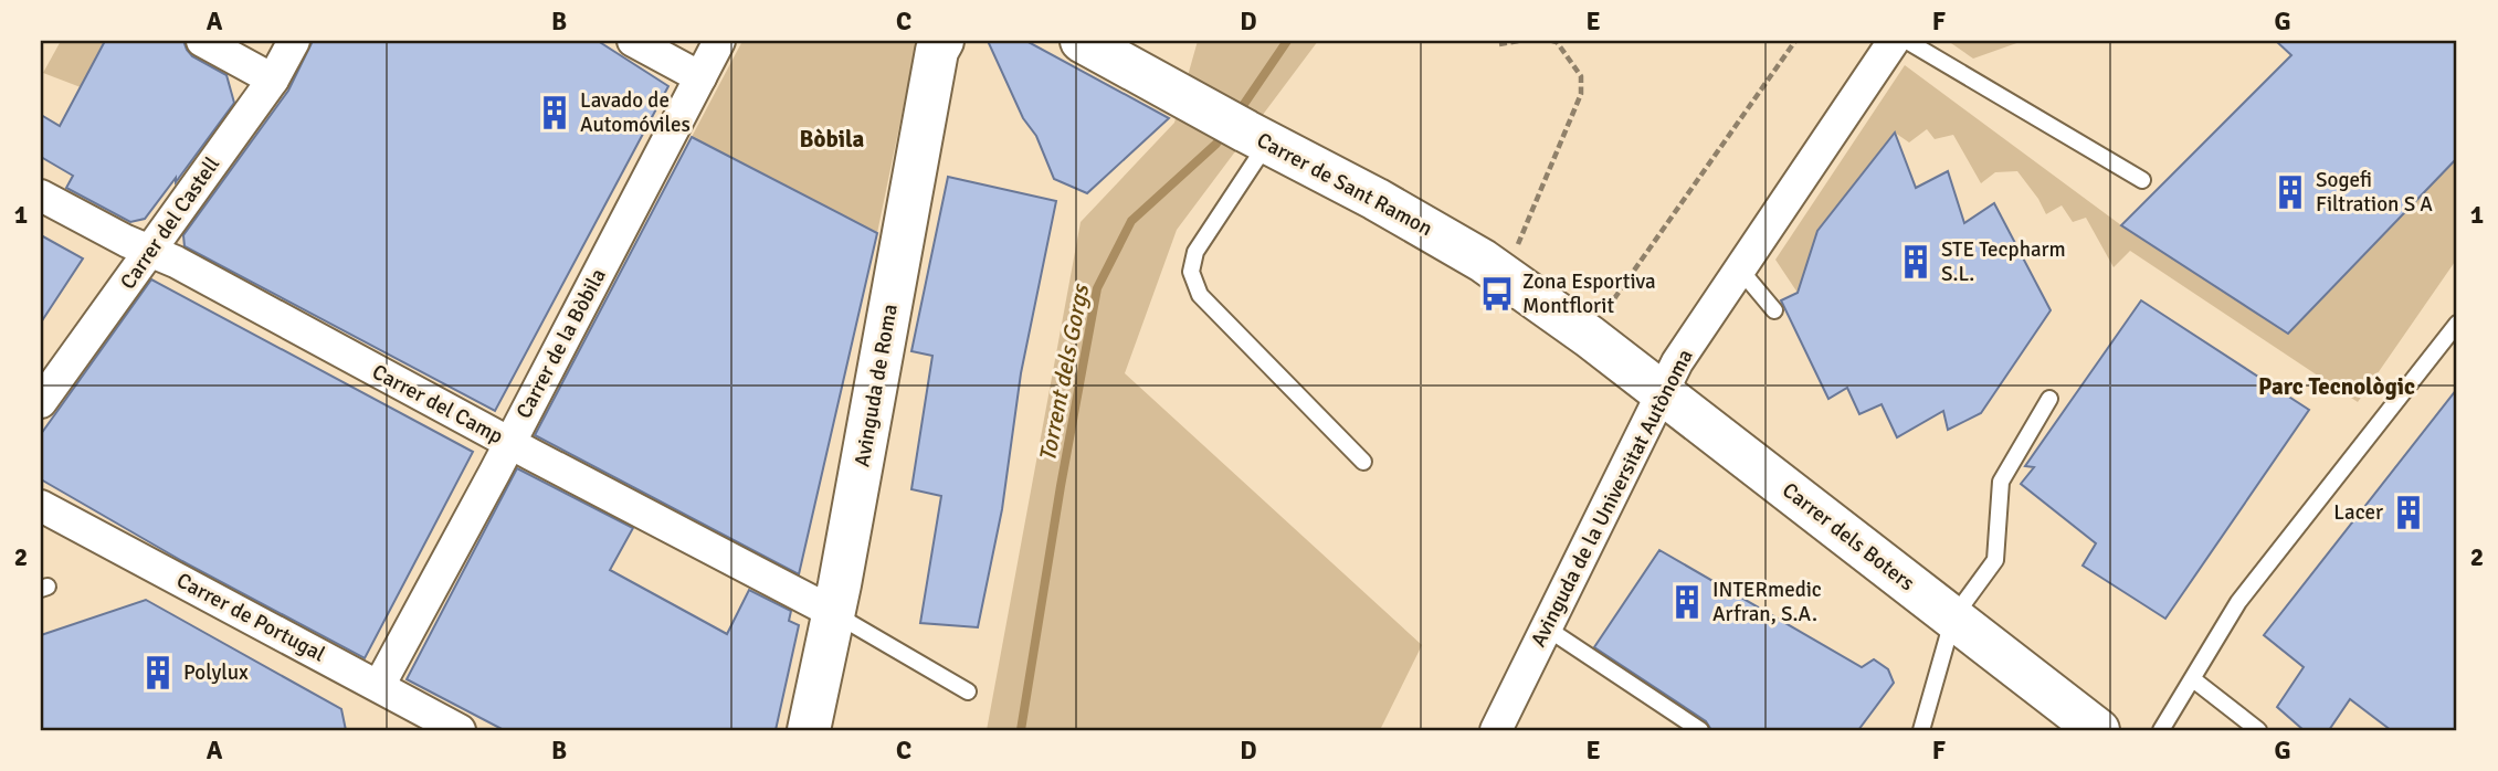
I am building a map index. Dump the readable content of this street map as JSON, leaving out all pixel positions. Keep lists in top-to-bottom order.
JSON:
{
  "streets": {
    "street": [
      "Carrer de Sant Ramon",
      "Carrer del Castell",
      "Carrer de la Bòbila",
      "Avinguda de Roma",
      "Carrer del Camp",
      "Avinguda de la Universitat Autònoma",
      "Carrer dels Boters",
      "Carrer de Portugal"
    ]
  },
  "crossings": [
    ["Carrer de Sant Ramon", "Carrer dels Boters"],
    ["Carrer del Castell", "Carrer del Camp"],
    ["Carrer de la Bòbila", "Carrer del Camp"],
    ["Carrer de la Bòbila", "Carrer de Portugal"],
    ["Avinguda de Roma", "Carrer del Camp"],
    ["Avinguda de la Universitat Autònoma", "Carrer dels Boters"]
  ],
  "districts": ["Bòbila", "Parc Tecnològic"],
  "water": ["Torrent dels Gorgs"],
  "places": {
    "building": [
      "Lavado de Automóviles",
      "Sogefi Filtration S A",
      "STE Tecpharm S.L.",
      "Lacer",
      "INTERmedic Arfran, S.A.",
      "Polylux"
    ],
    "bus stop": ["Zona Esportiva Montflorit"]
  },
  "grid": {
    "columns": [
      "A",
      "B",
      "C",
      "D",
      "E",
      "F",
      "G"
    ],
    "rows": ["1", "2"]
  }
}
